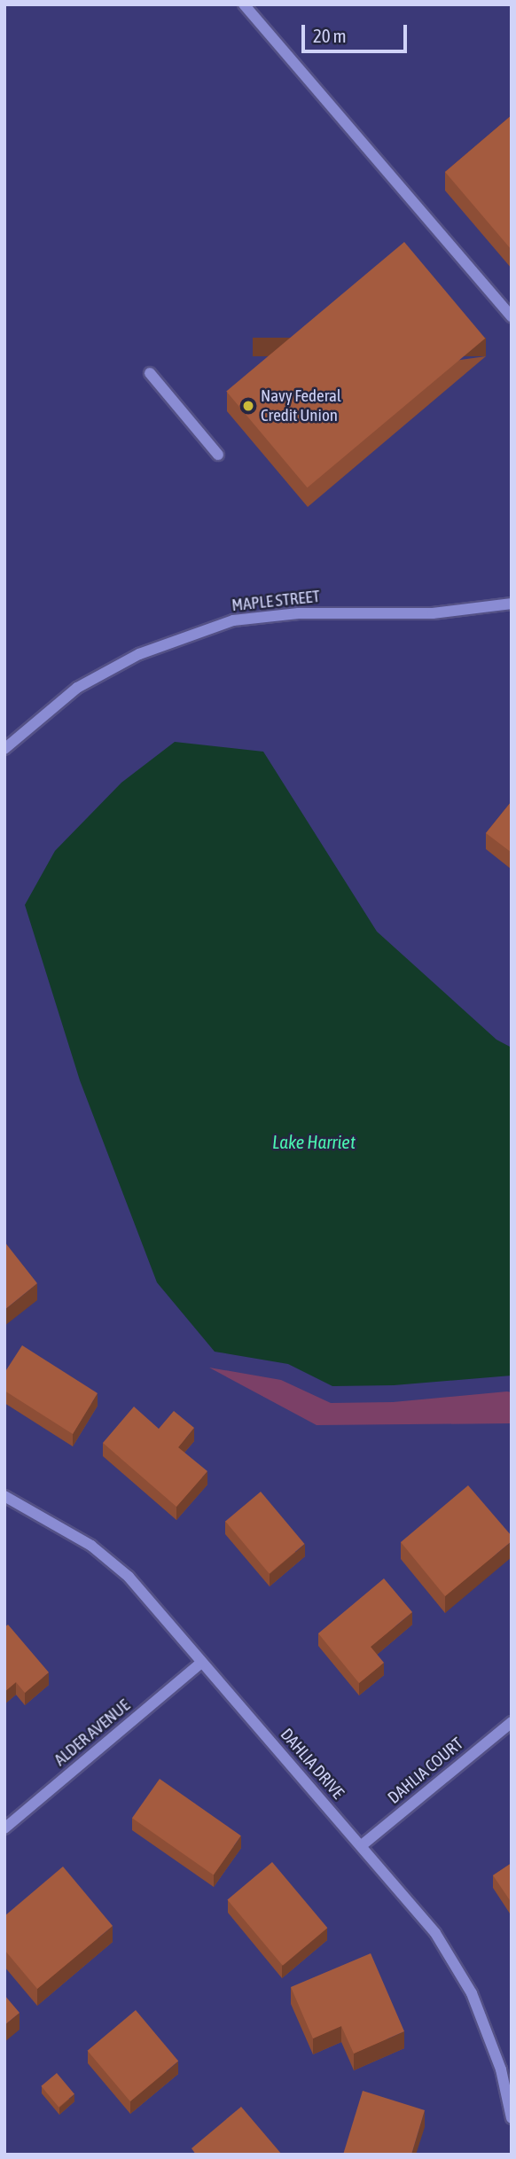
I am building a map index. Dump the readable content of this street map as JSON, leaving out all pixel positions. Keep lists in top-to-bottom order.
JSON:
{
  "streets": {
    "street": [
      "MAPLE STREET",
      "ALDER AVENUE",
      "DAHLIA DRIVE",
      "DAHLIA COURT"
    ]
  },
  "crossings": [
    ["ALDER AVENUE", "DAHLIA DRIVE"],
    ["DAHLIA DRIVE", "DAHLIA COURT"]
  ],
  "water": ["Lake Harriet"],
  "places": ["Navy Federal Credit Union"],
  "scale_bar": "20 m"
}
